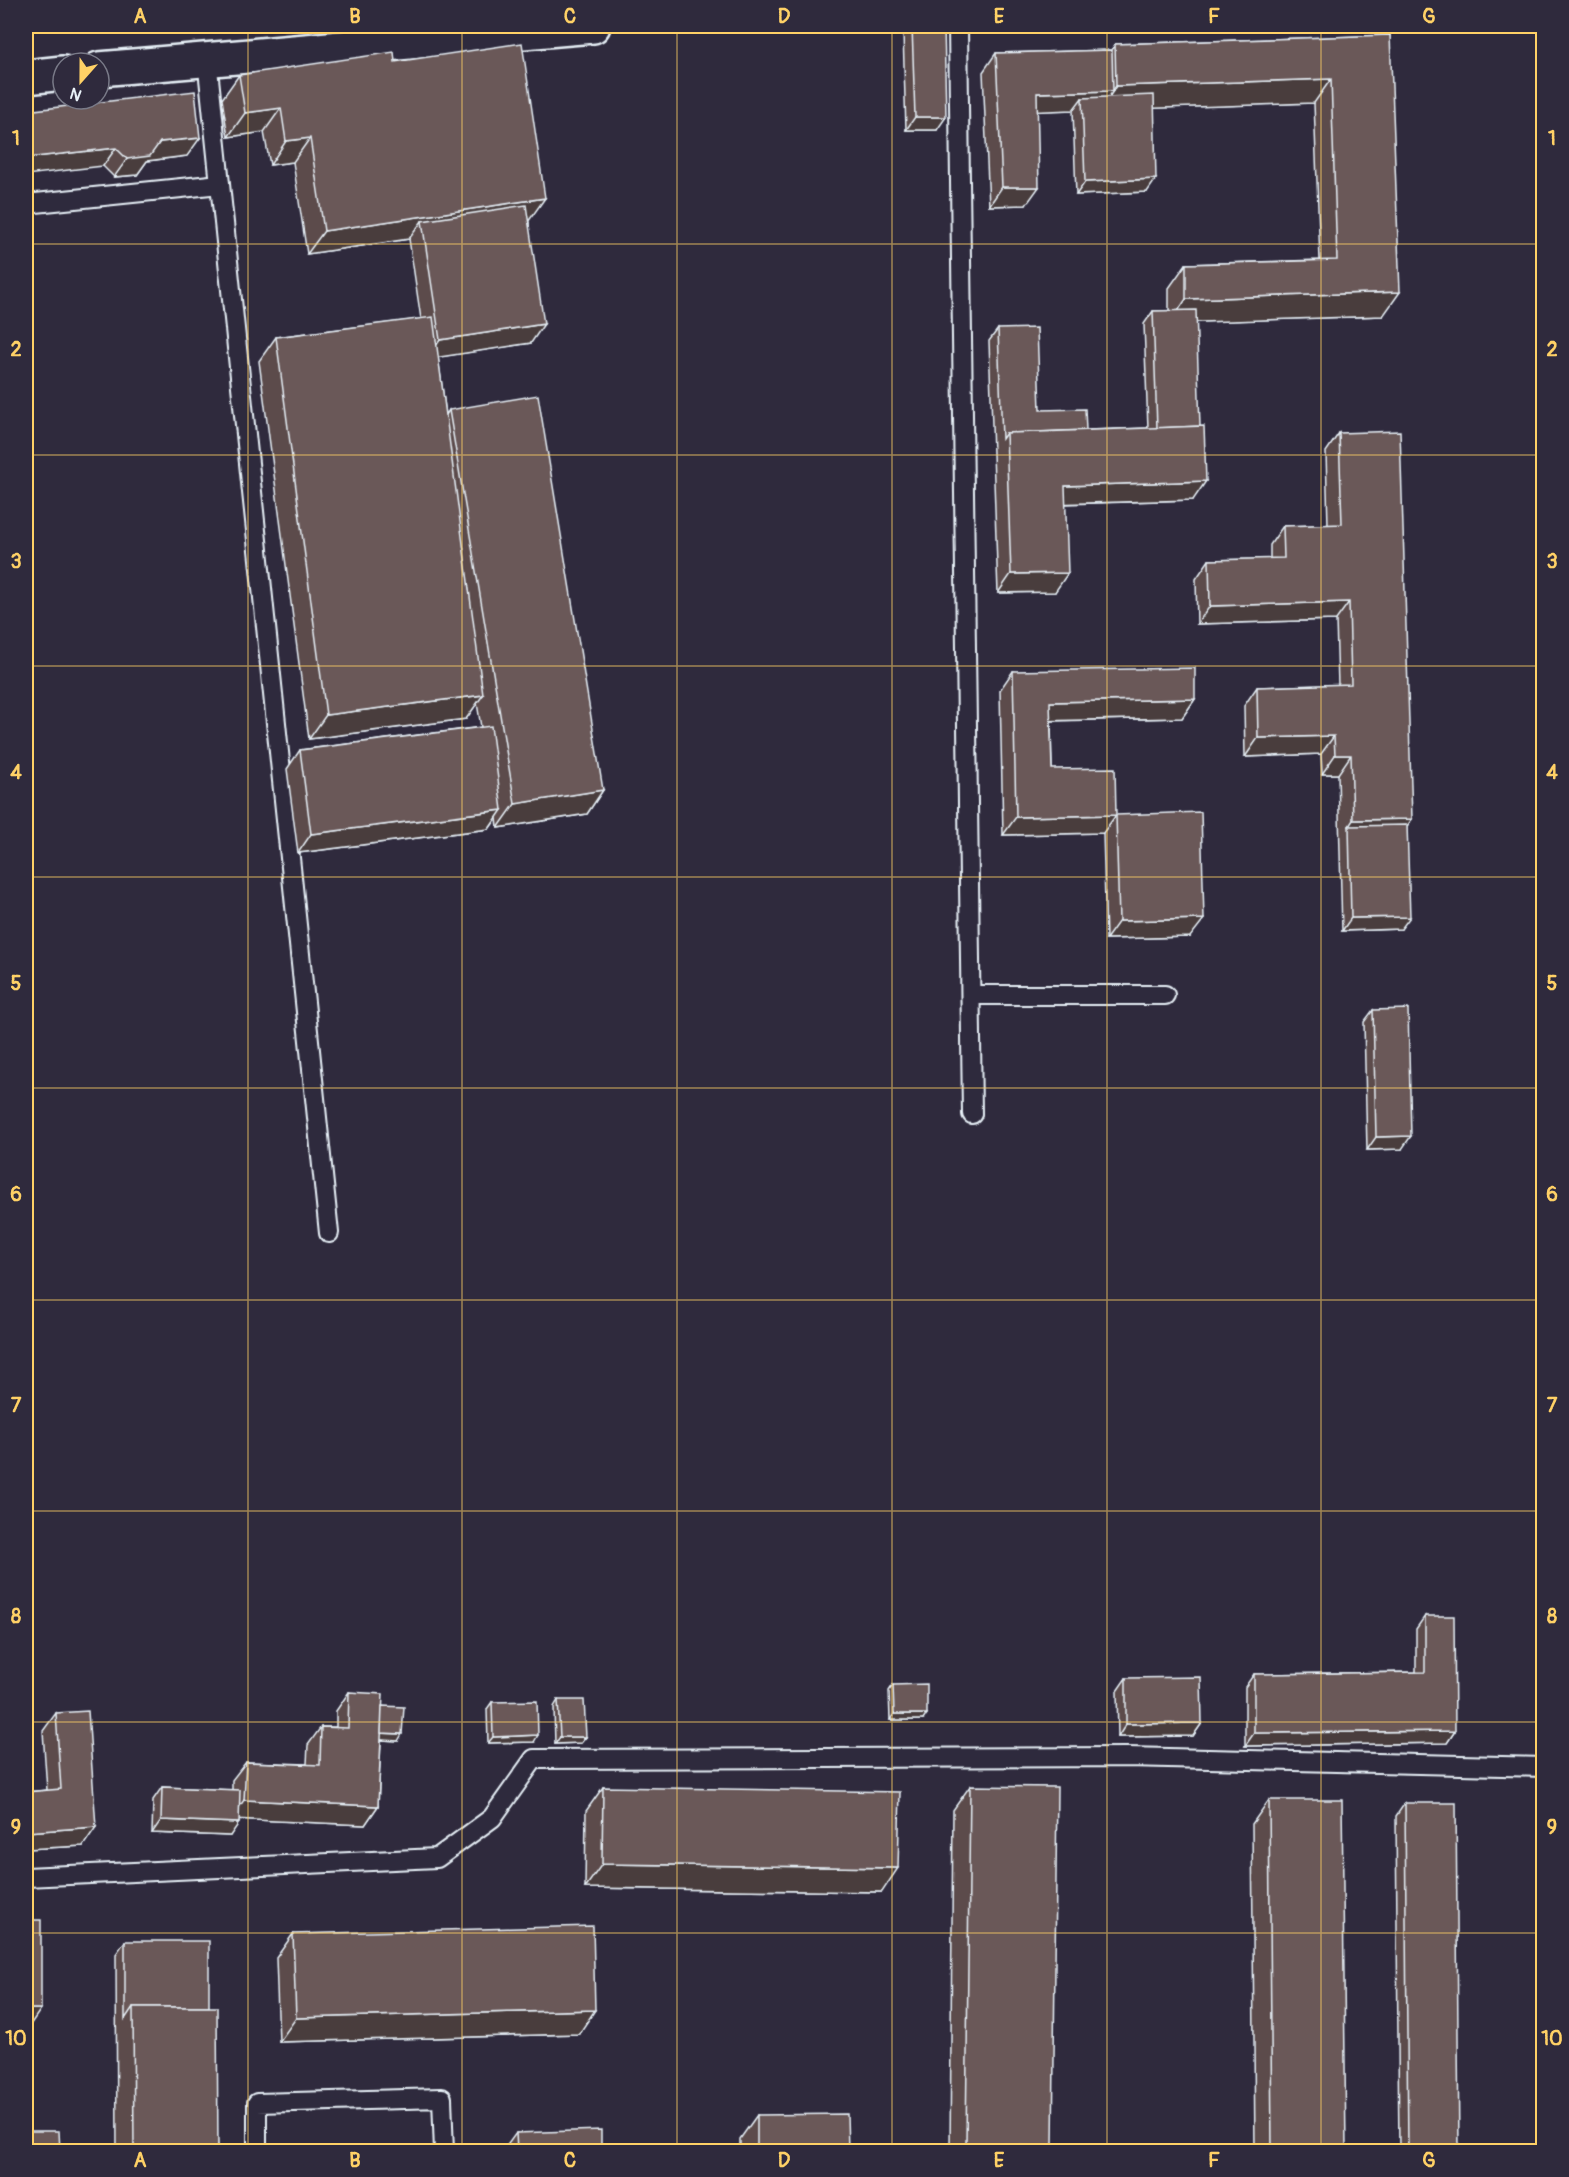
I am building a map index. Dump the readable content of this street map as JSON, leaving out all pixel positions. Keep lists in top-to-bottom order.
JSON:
{
  "north": "bottom",
  "grid": {
    "columns": [
      "A",
      "B",
      "C",
      "D",
      "E",
      "F",
      "G"
    ],
    "rows": [
      "1",
      "2",
      "3",
      "4",
      "5",
      "6",
      "7",
      "8",
      "9",
      "10"
    ]
  }
}
